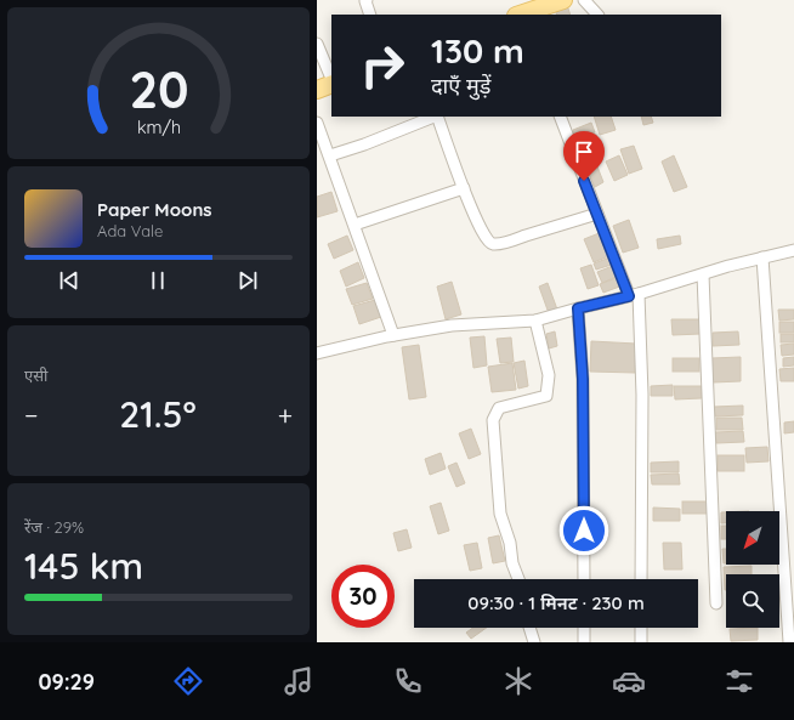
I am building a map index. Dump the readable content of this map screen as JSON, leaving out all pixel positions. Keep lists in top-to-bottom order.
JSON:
{
  "north": "bottom left",
  "page": {
    "turn": ["130 m", "दाएँ मुड़ें"],
    "song": ["Paper Moons", "Ada Vale"],
    "tile": [
      "एसी",
      ["रेंज · 29%", "145 km"]
    ],
    "heat": ["−", "21.5°", "+"],
    "limit": "30",
    "trip": "09:30 · 1 मिनट · 230 m",
    "tabs": "09:29",
    "gauge": ["20", "km/h"]
  }
}
